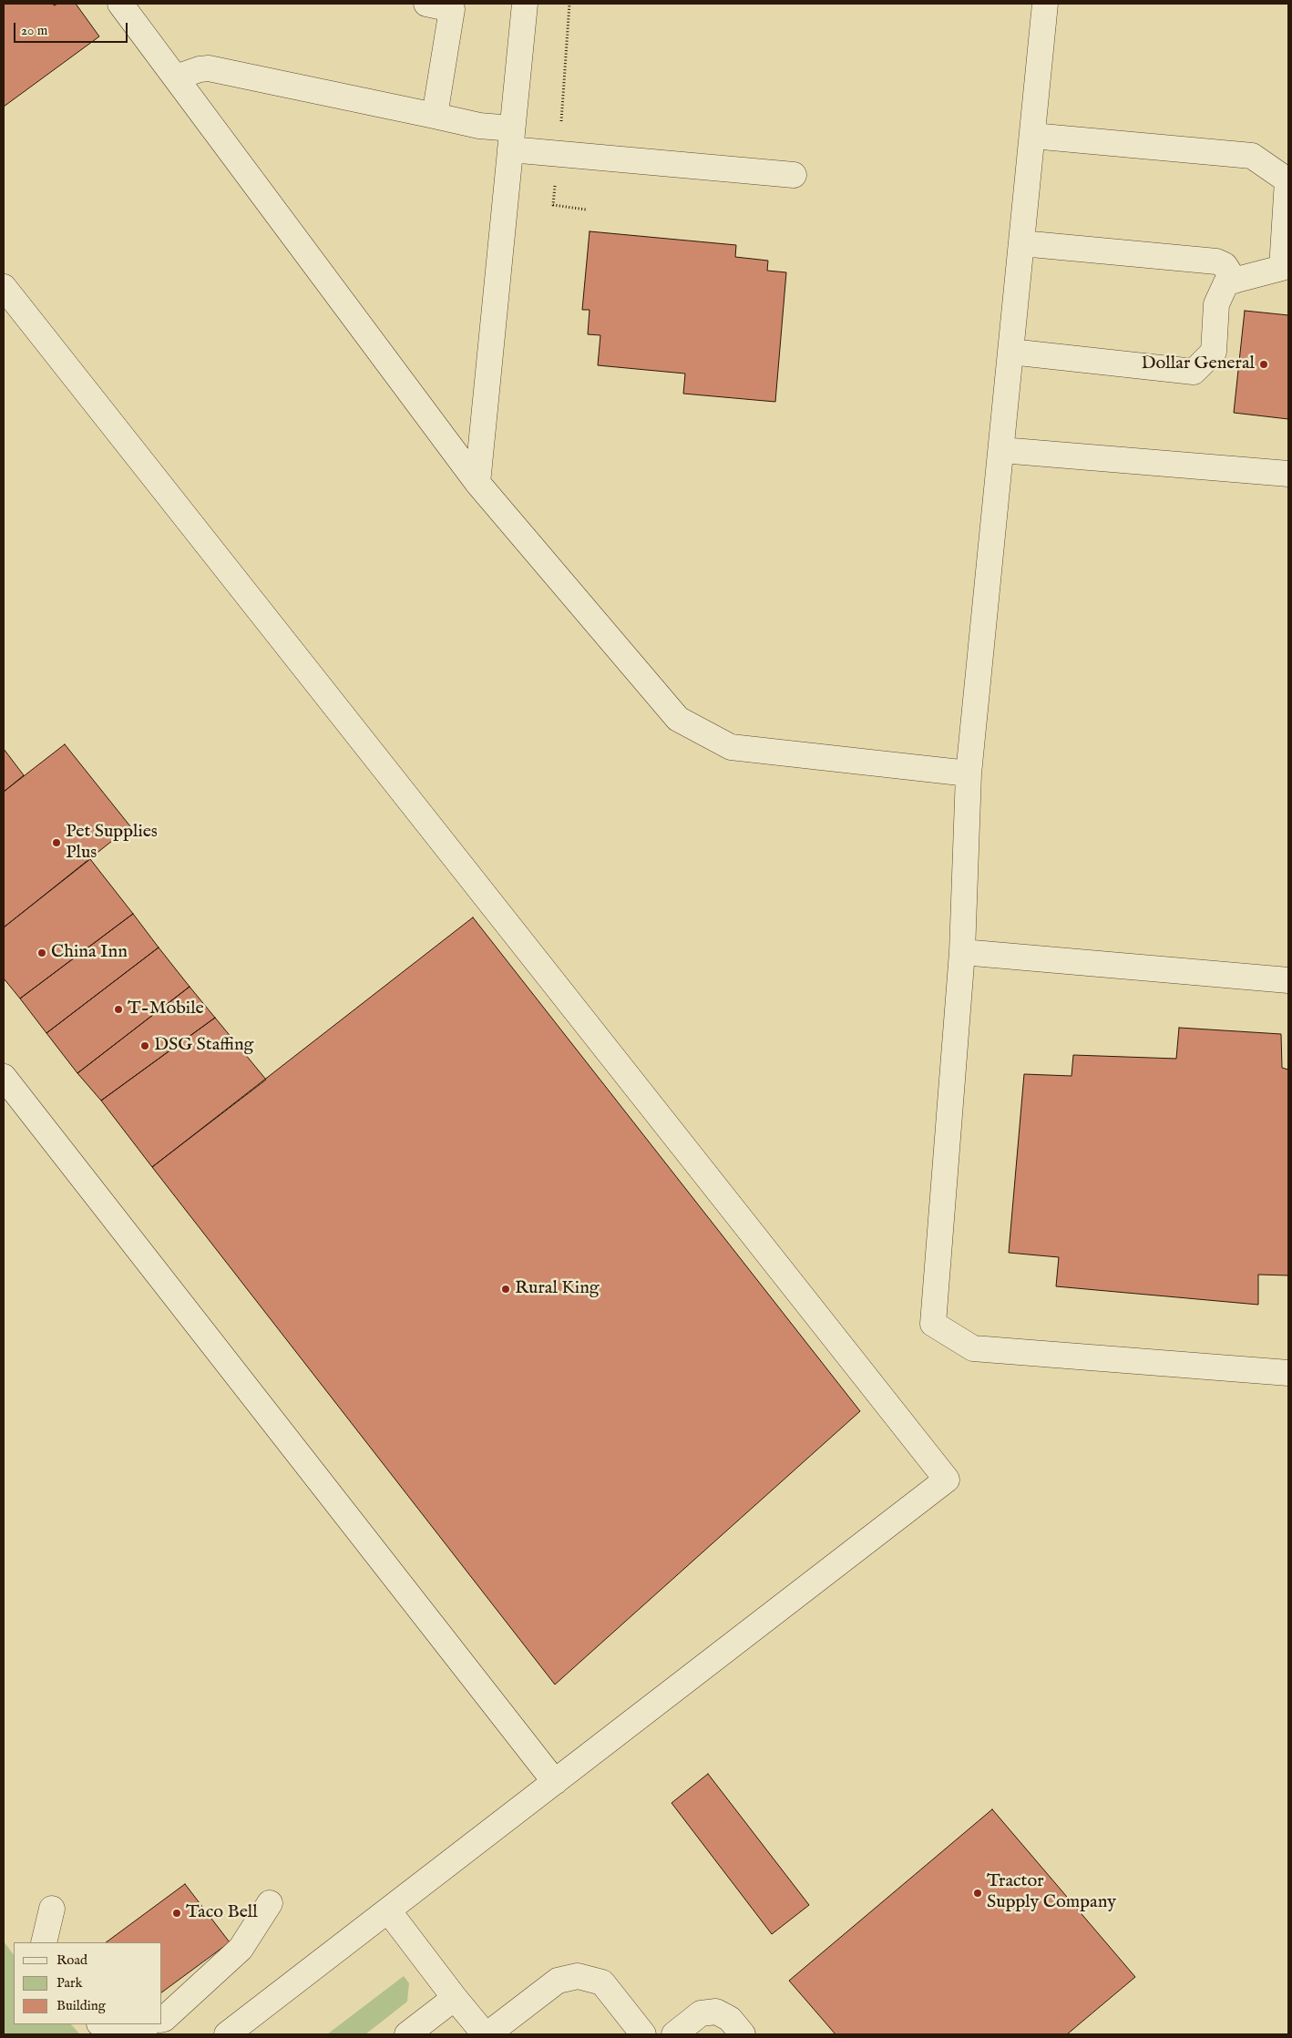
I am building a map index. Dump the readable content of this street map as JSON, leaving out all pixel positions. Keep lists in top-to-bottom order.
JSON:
{
  "places": [
    "Dollar General",
    "Pet Supplies Plus",
    "China Inn",
    "T-Mobile",
    "DSG Staffing",
    "Rural King",
    "Tractor Supply Company",
    "Taco Bell"
  ],
  "legend": ["Road", "Park", "Building"],
  "scale_bar": "20 m"
}
